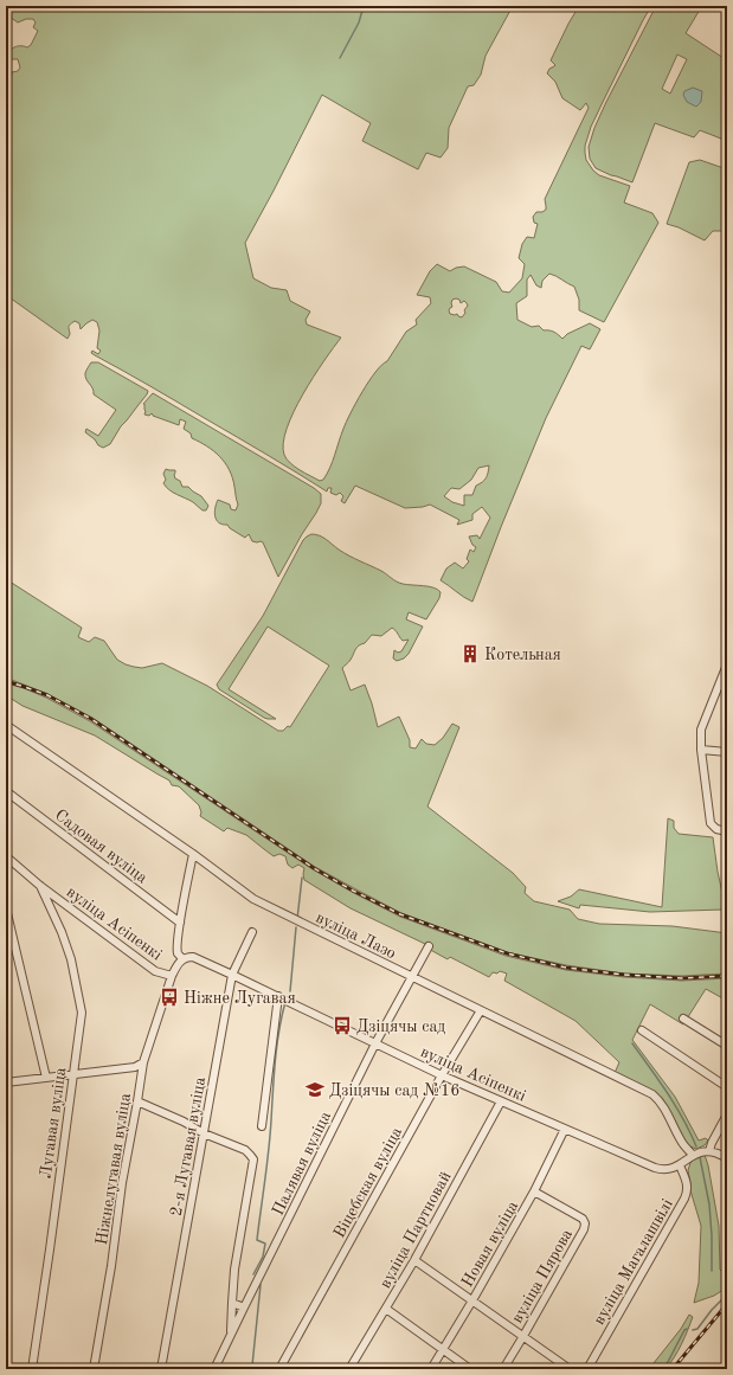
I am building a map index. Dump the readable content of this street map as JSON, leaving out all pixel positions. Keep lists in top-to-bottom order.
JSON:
{
  "streets": {
    "street": [
      "Садовая вуліца",
      "вуліца Асіпенкі",
      "вуліца Лазо",
      "Лугавая вуліца",
      "2-я Лугавая вуліца",
      "Палявая вуліца",
      "Ніжнелугавая вуліца",
      "Віцебская вуліца",
      "вуліца Партновай",
      "Новая вуліца",
      "вуліца Магалашвілі",
      "вуліца Пярова"
    ]
  },
  "crossings": [
    ["вуліца Асіпенкі", "Лугавая вуліца"],
    ["вуліца Асіпенкі", "2-я Лугавая вуліца"],
    ["вуліца Асіпенкі", "Палявая вуліца"],
    ["вуліца Асіпенкі", "Ніжнелугавая вуліца"],
    ["вуліца Асіпенкі", "Віцебская вуліца"],
    ["вуліца Асіпенкі", "вуліца Партновай"],
    ["вуліца Асіпенкі", "Новая вуліца"],
    ["вуліца Асіпенкі", "вуліца Магалашвілі"],
    ["вуліца Лазо", "Палявая вуліца"],
    ["вуліца Лазо", "Віцебская вуліца"],
    ["Новая вуліца", "вуліца Пярова"]
  ],
  "places": {
    "building": ["Котельная"],
    "bus stop": ["Ніжне Лугавая", "Дзіцячы сад"],
    "school or university": ["Дзіцячы сад №16"]
  }
}
